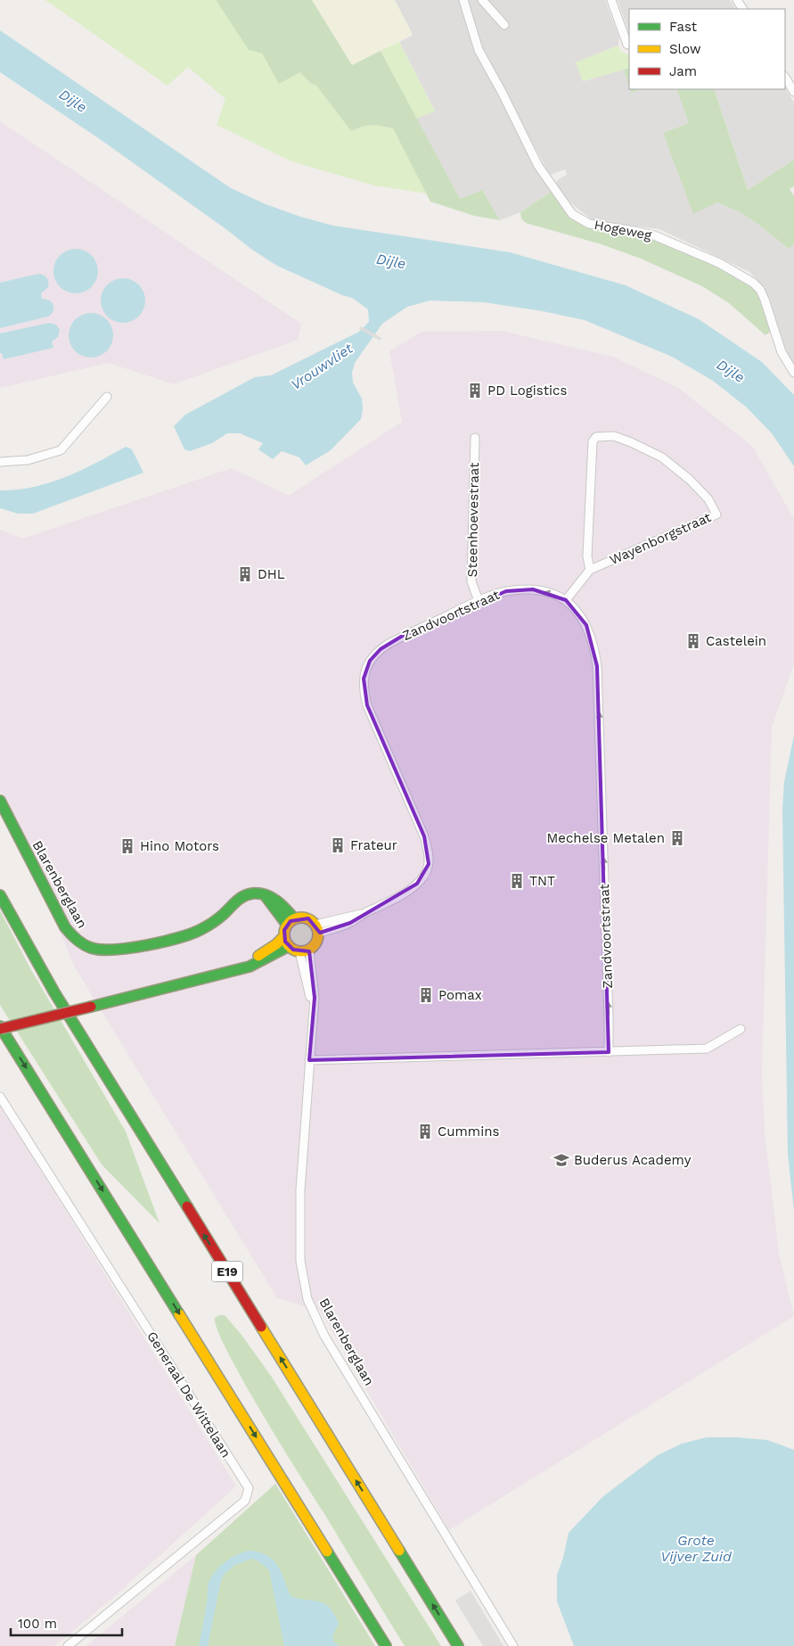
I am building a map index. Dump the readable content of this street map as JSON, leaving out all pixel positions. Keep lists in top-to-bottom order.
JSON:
{
  "streets": {
    "main road": ["Blarenberglaan", "E19"],
    "street": [
      "Hogeweg",
      "Steenhoevestraat",
      "Wayenborgstraat",
      "Zandvoortstraat",
      "Generaal De Wittelaan"
    ]
  },
  "crossings": [
    ["Steenhoevestraat", "Zandvoortstraat"],
    ["Wayenborgstraat", "Zandvoortstraat"],
    ["Zandvoortstraat", "Blarenberglaan"]
  ],
  "one_way": ["Zandvoortstraat"],
  "water": ["Dijle", "Vrouwvliet", "Grote Vijver Zuid"],
  "places": {
    "building": [
      "PD Logistics",
      "DHL",
      "Castelein",
      "Mechelse Metalen",
      "Frateur",
      "Hino Motors",
      "TNT",
      "Pomax",
      "Cummins"
    ],
    "school or university": ["Buderus Academy"]
  },
  "legend": ["Fast", "Slow", "Jam"],
  "scale_bar": "100 m"
}
